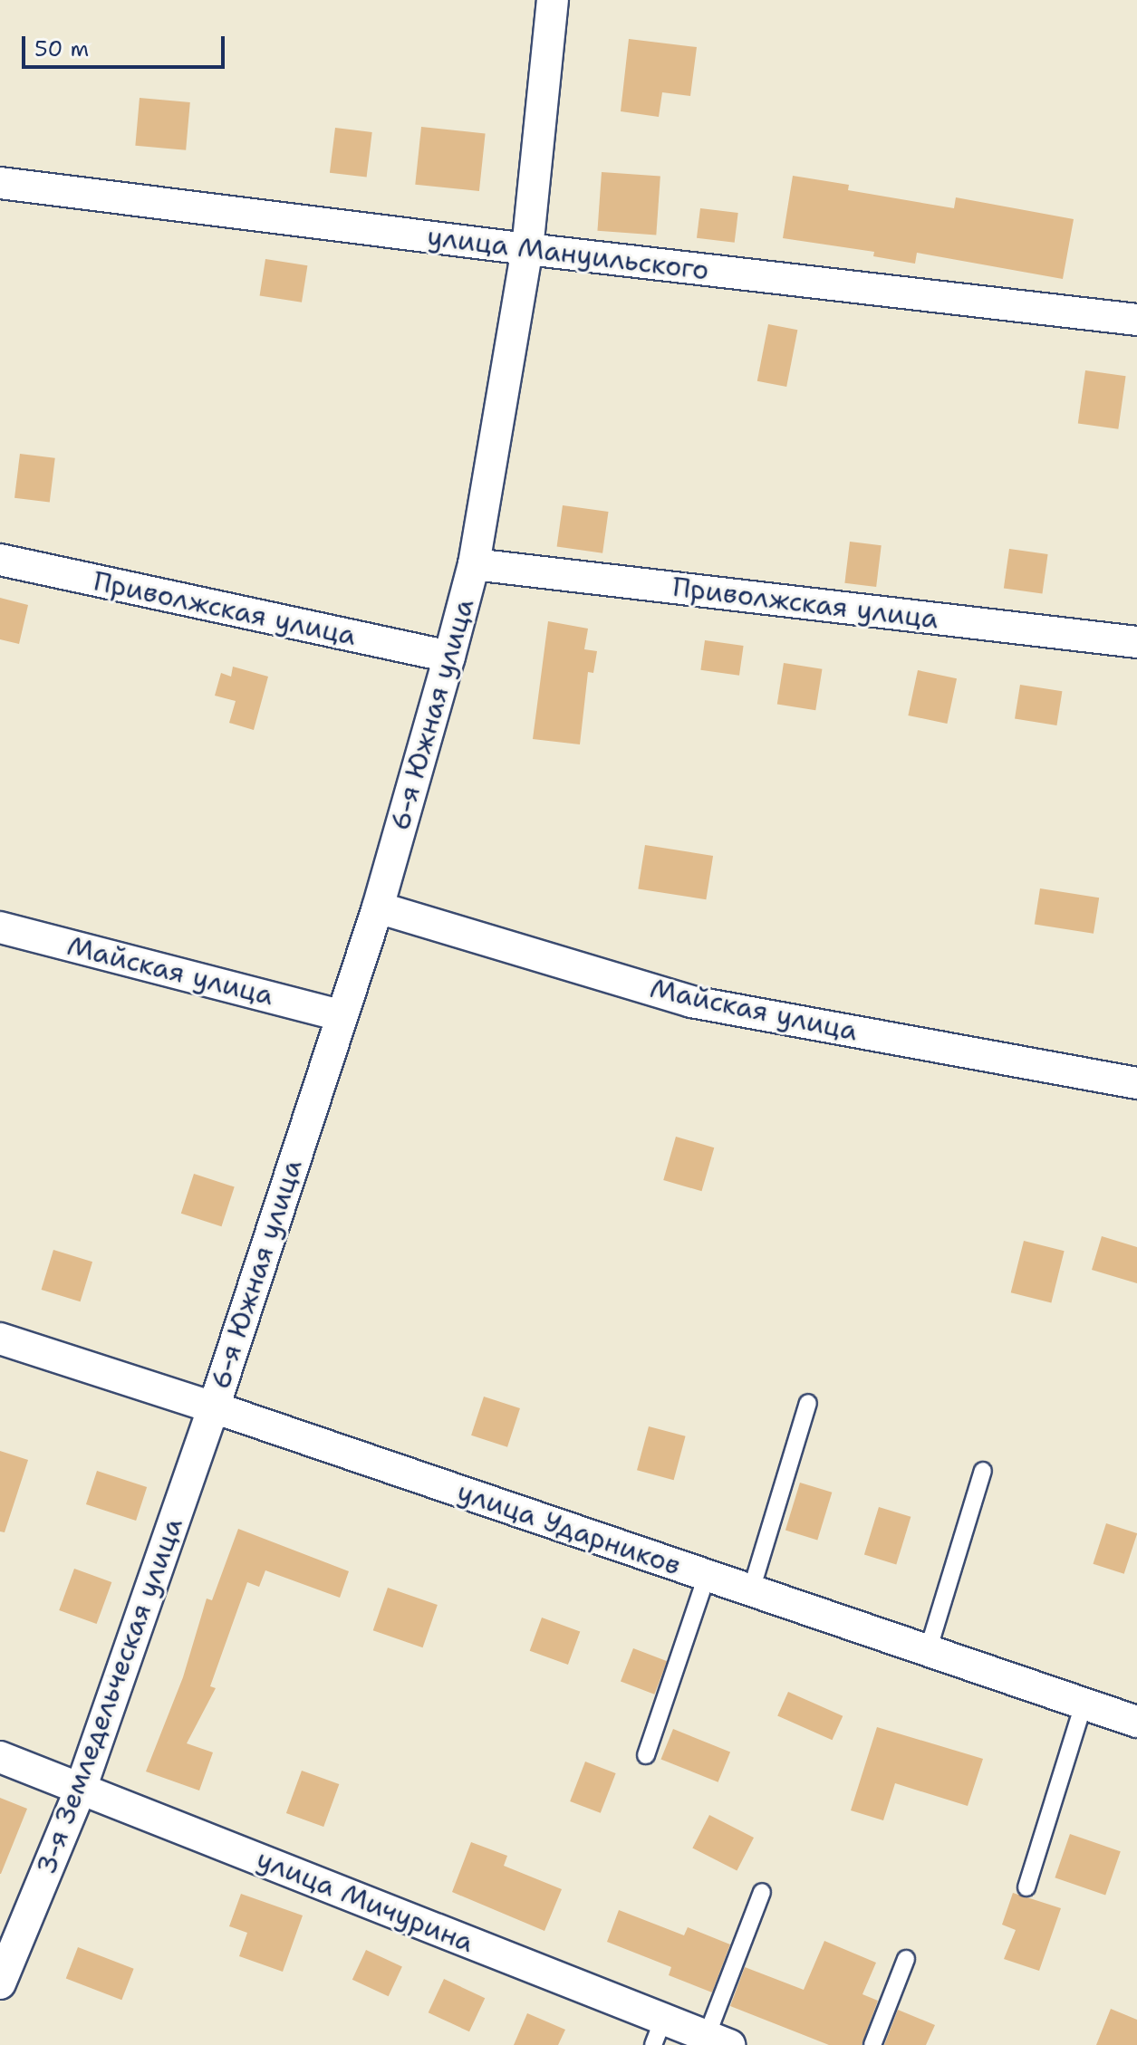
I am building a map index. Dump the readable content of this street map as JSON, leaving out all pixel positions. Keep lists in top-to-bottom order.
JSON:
{
  "streets": {
    "street": [
      "улица Мануильского",
      "Приволжская улица",
      "6-я Южная улица",
      "Майская улица",
      "улица Ударников",
      "3-я Земледельческая улица",
      "улица Мичурина"
    ]
  },
  "crossings": [
    ["улица Мануильского", "6-я Южная улица"],
    ["Приволжская улица", "6-я Южная улица"],
    ["6-я Южная улица", "Майская улица"],
    ["6-я Южная улица", "улица Ударников"],
    ["6-я Южная улица", "3-я Земледельческая улица"],
    ["улица Ударников", "3-я Земледельческая улица"],
    ["3-я Земледельческая улица", "улица Мичурина"]
  ],
  "scale_bar": "50 m"
}
